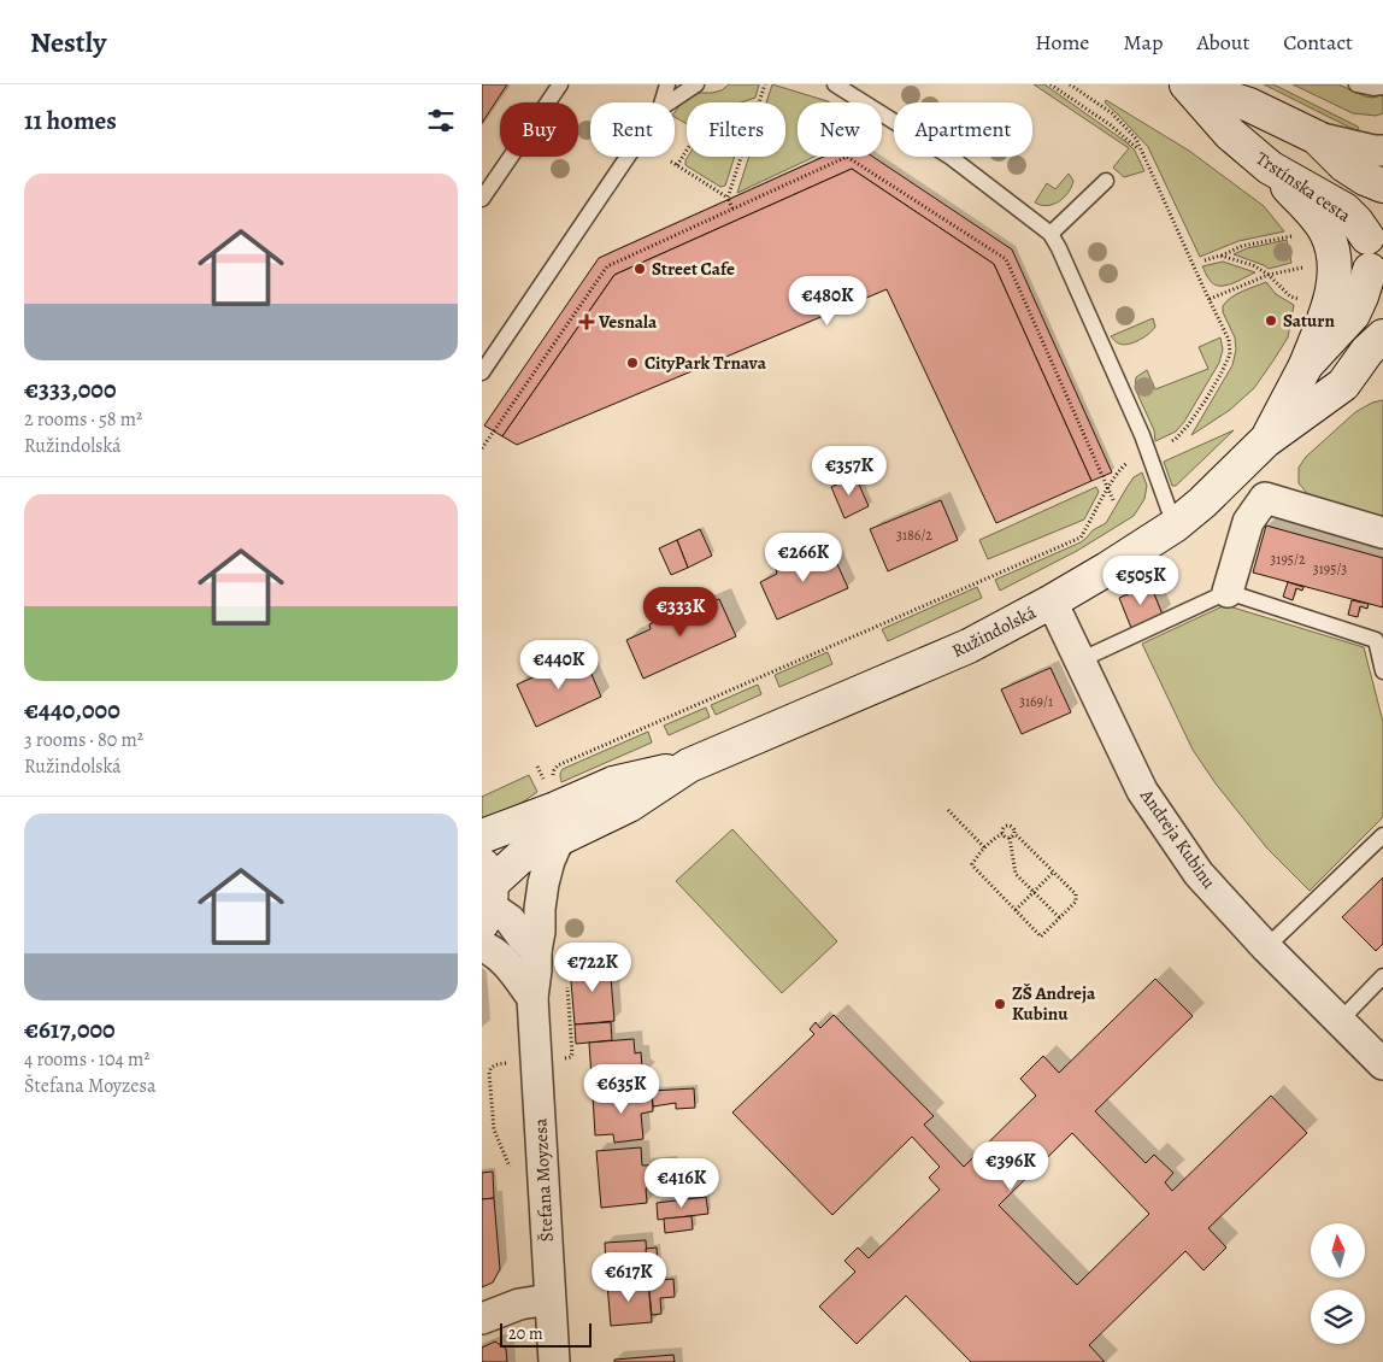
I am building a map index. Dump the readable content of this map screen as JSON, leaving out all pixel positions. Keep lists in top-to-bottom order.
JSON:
{
  "streets": {
    "main road": ["Trstínska cesta", "Ružindolská"],
    "street": ["Andreja Kubinu", "Štefana Moyzesa"]
  },
  "crossings": [
    ["Ružindolská", "Andreja Kubinu"],
    ["Ružindolská", "Štefana Moyzesa"]
  ],
  "places": {
    "other": [
      "Street Cafe",
      "Saturn",
      "CityPark Trnava",
      "ZŠ Andreja Kubinu"
    ],
    "health": ["Vesnala"]
  },
  "house_numbers": [
    "3186/2",
    "3195/2",
    "3195/3",
    "3169/1"
  ],
  "scale_bar": "20 m",
  "north": "top",
  "page": {
    "header": "Nestly",
    "nav": [
      "Home",
      "Map",
      "About",
      "Contact"
    ],
    "heading": "11 homes",
    "chip": [
      "Buy",
      "Rent",
      "Filters",
      "New",
      "Apartment"
    ],
    "list": [
      {
        "name": "€333,000",
        "note": "2 rooms · 58 m² · Ružindolská"
      },
      {
        "name": "€440,000",
        "note": "3 rooms · 80 m² · Ružindolská"
      },
      {
        "name": "€617,000",
        "note": "4 rooms · 104 m² · Štefana Moyzesa"
      }
    ],
    "price": [
      "€480K",
      "€357K",
      "€266K",
      "€505K",
      "€333K",
      "€440K",
      "€722K",
      "€635K",
      "€396K",
      "€416K",
      "€617K"
    ],
    "scale": "20 m"
  }
}
